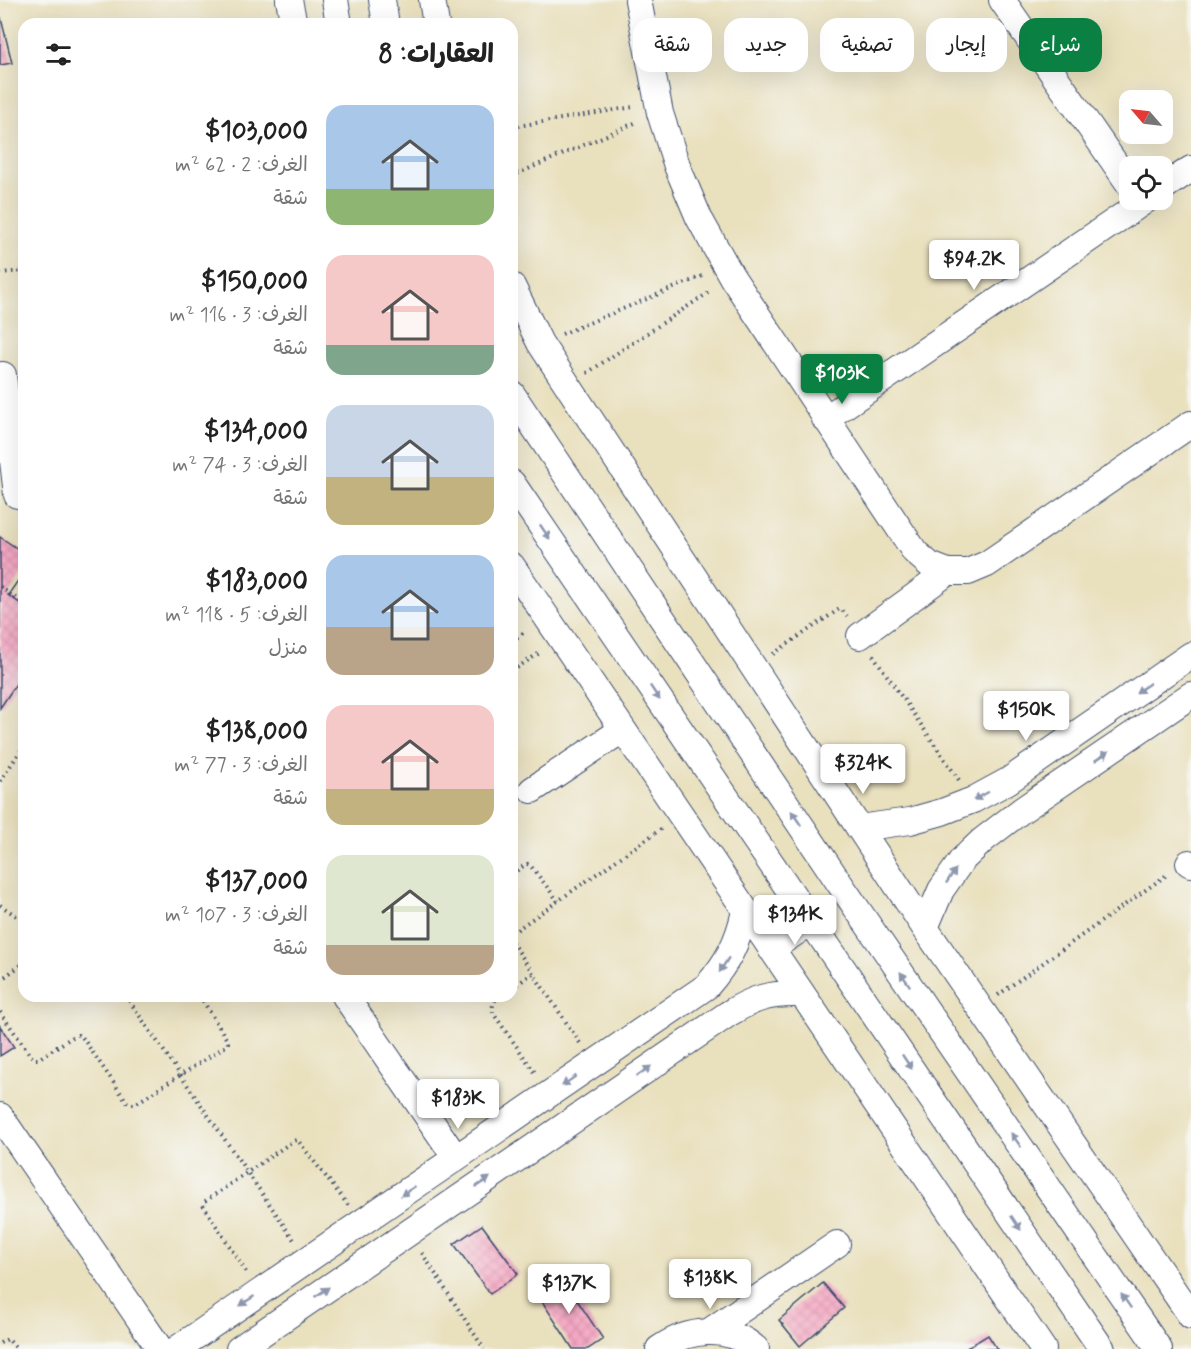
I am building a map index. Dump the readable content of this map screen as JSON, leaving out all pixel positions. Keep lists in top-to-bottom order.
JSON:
{
  "north": "top left",
  "page": {
    "chip": [
      "شراء",
      "إيجار",
      "تصفية",
      "جديد",
      "شقة"
    ],
    "heading": "العقارات: 8",
    "list": [
      {
        "name": "$103,000",
        "note": "الغرف: 2 · 62 m² · شقة"
      },
      {
        "name": "$150,000",
        "note": "الغرف: 3 · 116 m² · شقة"
      },
      {
        "name": "$134,000",
        "note": "الغرف: 3 · 74 m² · شقة"
      },
      {
        "name": "$183,000",
        "note": "الغرف: 5 · 118 m² · منزل"
      },
      {
        "name": "$138,000",
        "note": "الغرف: 3 · 77 m² · شقة"
      },
      {
        "name": "$137,000",
        "note": "الغرف: 3 · 107 m² · شقة"
      }
    ],
    "price": [
      "$94.2K",
      "$103K",
      "$150K",
      "$324K",
      "$134K",
      "$183K",
      "$138K",
      "$137K"
    ]
  }
}
